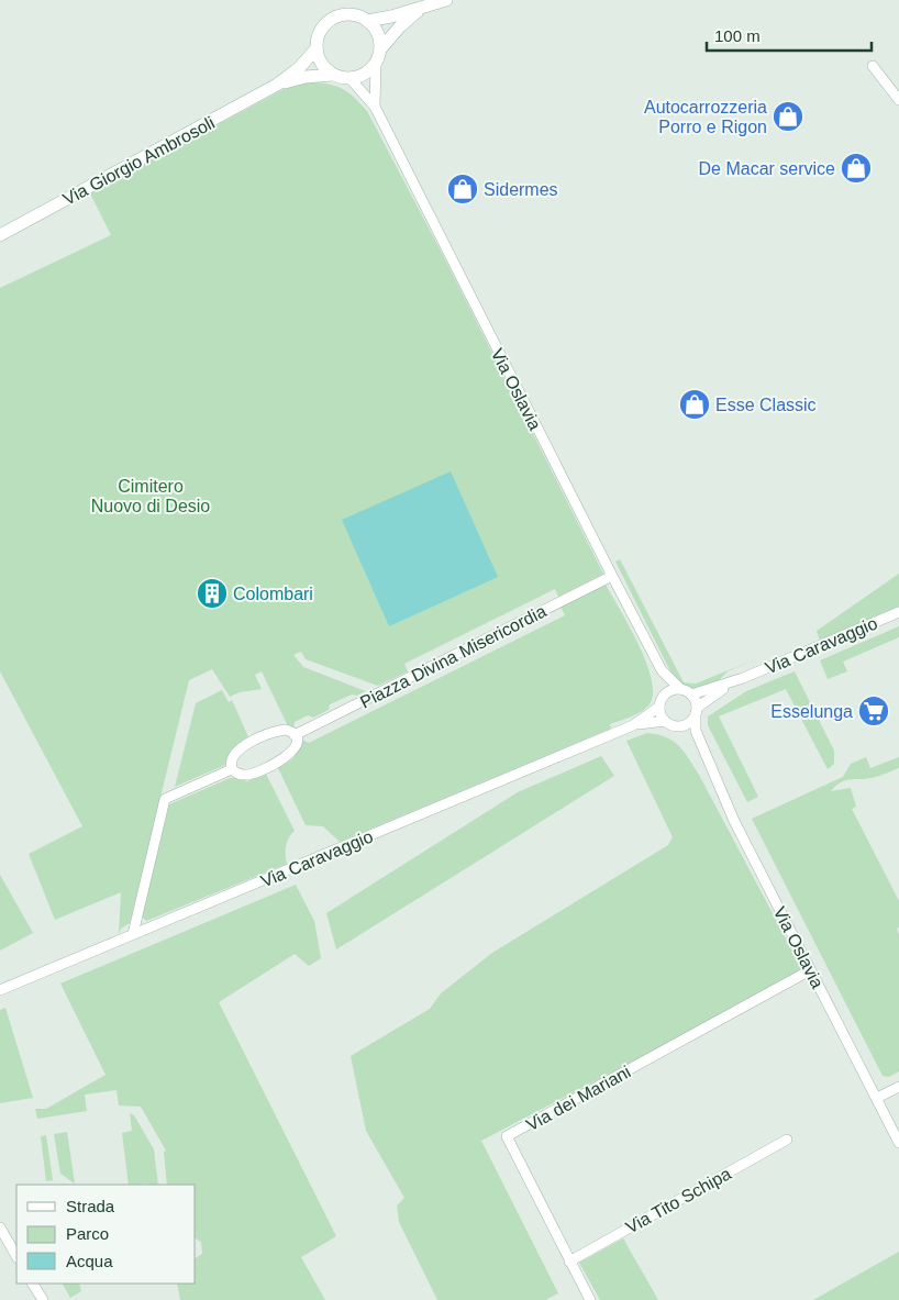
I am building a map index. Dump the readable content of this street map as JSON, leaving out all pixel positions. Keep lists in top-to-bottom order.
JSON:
{
  "streets": {
    "main road": ["Via Giorgio Ambrosoli"],
    "street": [
      "Via Oslavia",
      "Via Caravaggio",
      "Piazza Divina Misericordia",
      "Via dei Mariani",
      "Via Tito Schipa"
    ]
  },
  "crossings": [
    ["Via Giorgio Ambrosoli", "Via Oslavia"],
    ["Via Oslavia", "Via Caravaggio"],
    ["Via Oslavia", "Piazza Divina Misericordia"],
    ["Via Oslavia", "Via dei Mariani"],
    ["Via dei Mariani", "Via Tito Schipa"]
  ],
  "parks": ["Cimitero Nuovo di Desio"],
  "places": {
    "shop": [
      "Autocarrozzeria Porro e Rigon",
      "De Macar service",
      "Sidermes",
      "Esse Classic"
    ],
    "building": ["Colombari"],
    "supermarket": ["Esselunga"]
  },
  "legend": ["Strada", "Parco", "Acqua"],
  "scale_bar": "100 m"
}
